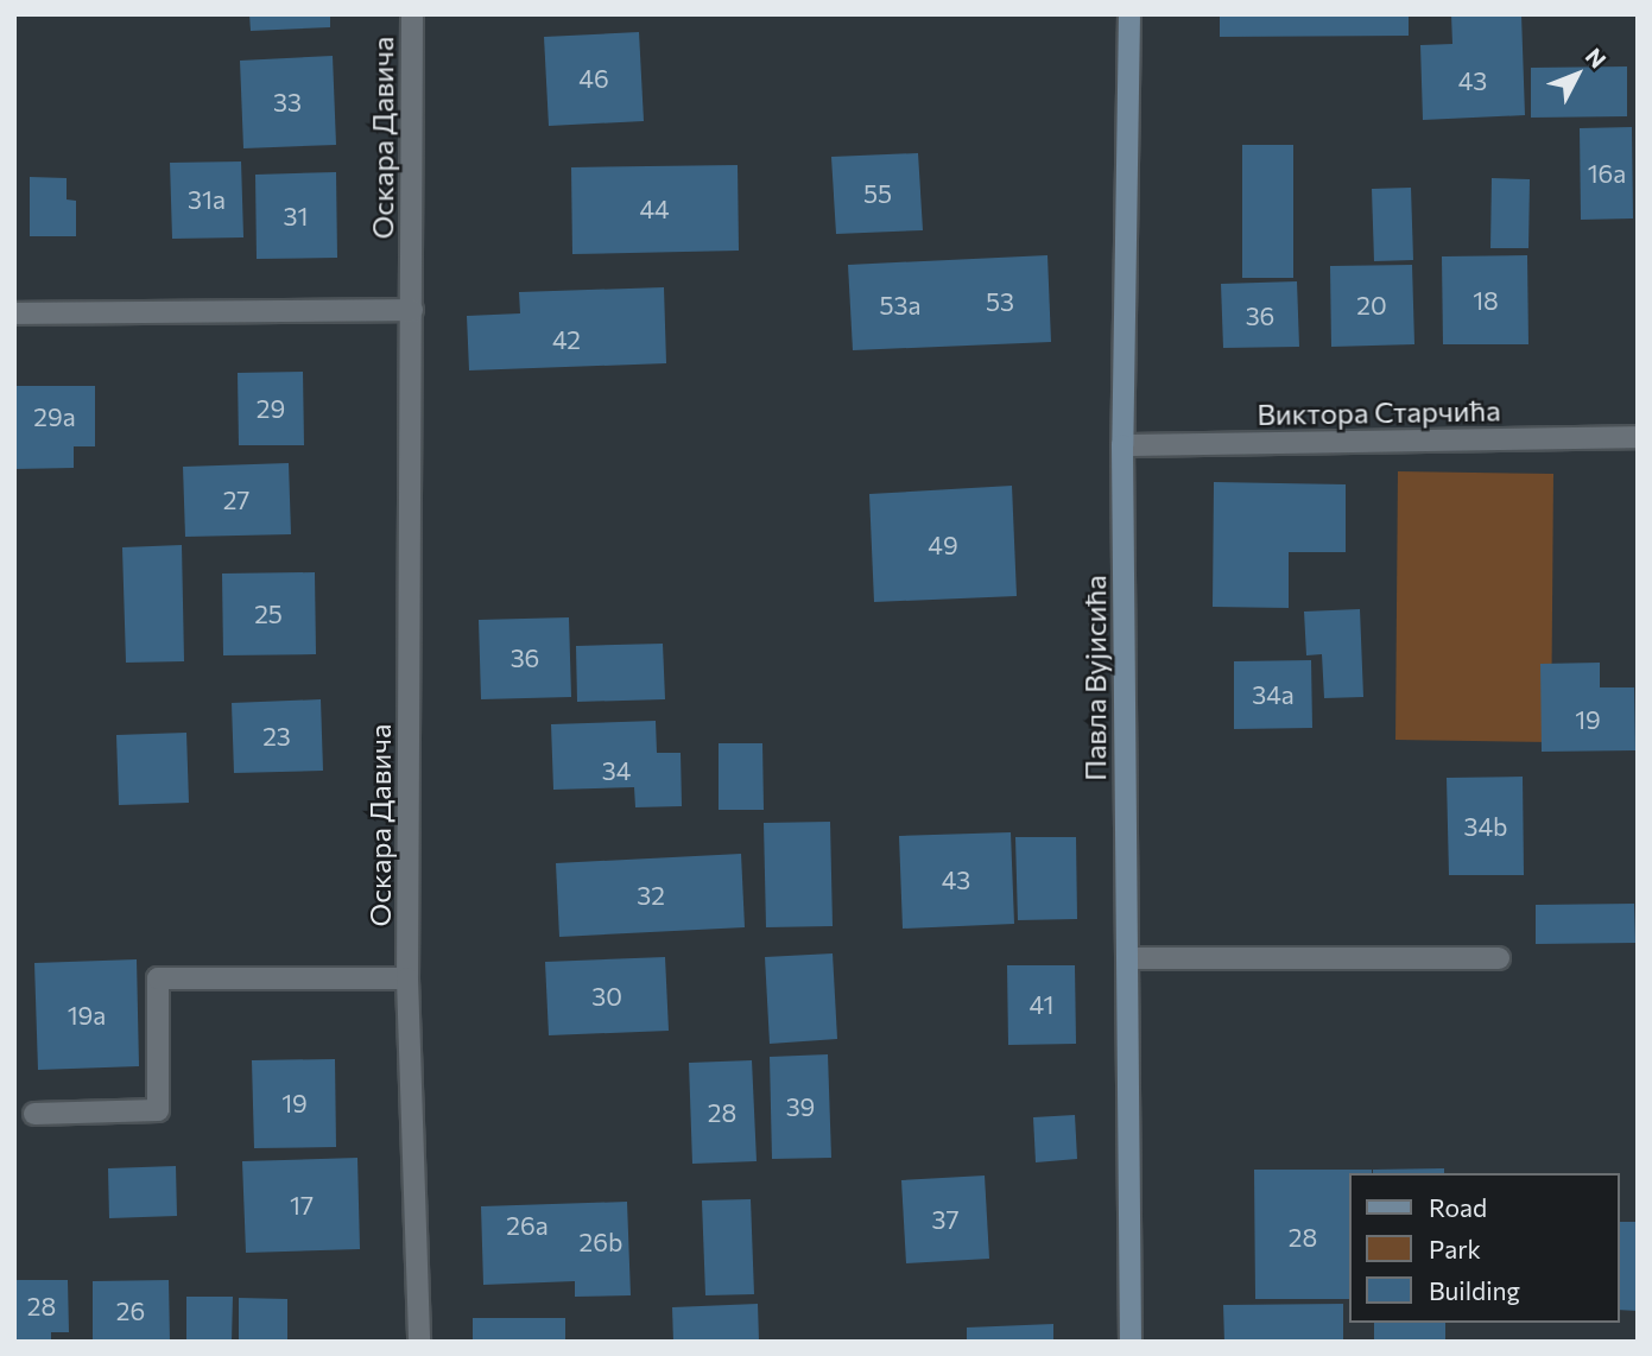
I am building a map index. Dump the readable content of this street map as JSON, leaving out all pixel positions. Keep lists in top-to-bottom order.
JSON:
{
  "streets": {
    "street": ["Оскара Давича", "Виктора Старчића", "Павла Вујисића"]
  },
  "crossings": [
    ["Виктора Старчића", "Павла Вујисића"]
  ],
  "house_numbers": [
    "46",
    "43",
    "33",
    "16a",
    "55",
    "31a",
    "44",
    "31",
    "18",
    "53",
    "53a",
    "20",
    "36",
    "42",
    "29",
    "29a",
    "27",
    "49",
    "25",
    "36",
    "34a",
    "19",
    "23",
    "34",
    "34b",
    "43",
    "32",
    "30",
    "41",
    "19a",
    "19",
    "39",
    "28",
    "17",
    "37",
    "26a",
    "28",
    "26b",
    "28",
    "26"
  ],
  "legend": ["Road", "Park", "Building"],
  "north": "top right"
}
